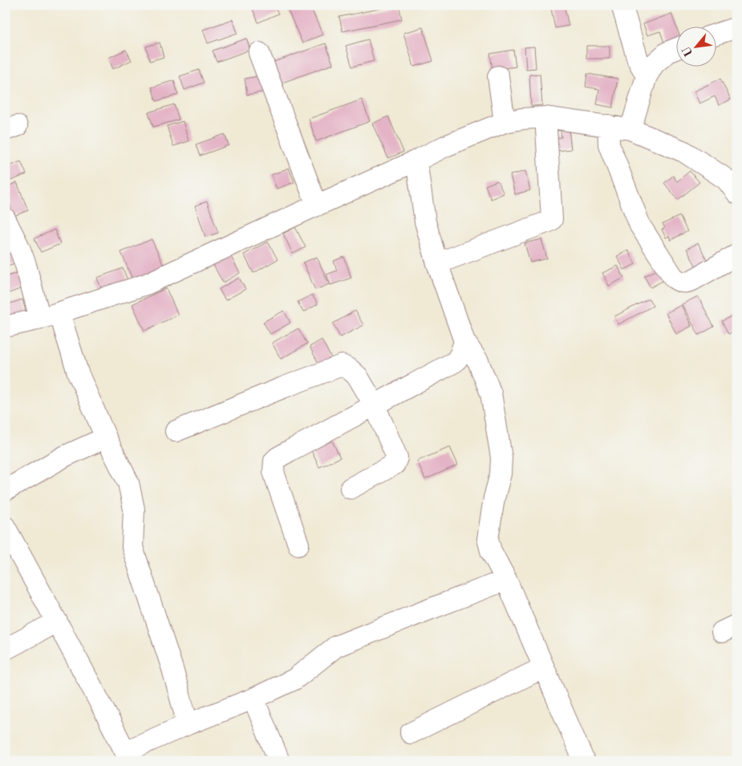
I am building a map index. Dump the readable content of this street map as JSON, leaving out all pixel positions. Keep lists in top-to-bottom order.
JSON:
{
  "north": "bottom left"
}
